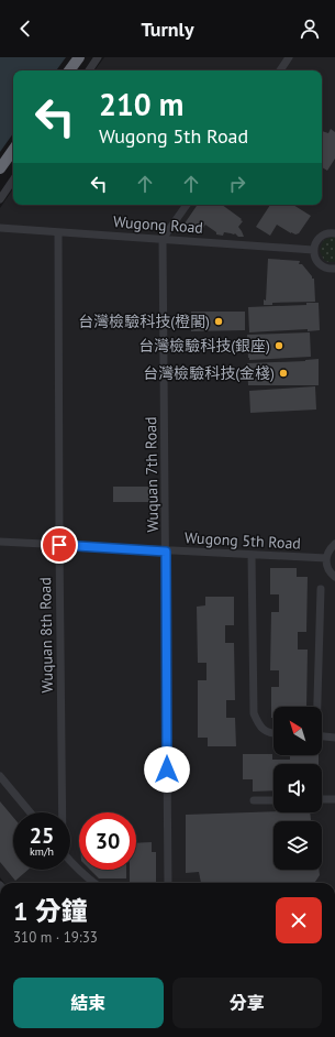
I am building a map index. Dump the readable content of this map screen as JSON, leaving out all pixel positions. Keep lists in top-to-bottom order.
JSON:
{
  "streets": {
    "street": [
      "Wugong Road",
      "Wuquan 7th Road",
      "Wugong 5th Road",
      "Wuquan 8th Road"
    ]
  },
  "crossings": [
    ["Wugong Road", "Wuquan 7th Road"],
    ["Wugong Road", "Wuquan 8th Road"],
    ["Wuquan 7th Road", "Wugong 5th Road"],
    ["Wugong 5th Road", "Wuquan 8th Road"]
  ],
  "places": ["台灣檢驗科技(橙閣)", "台灣檢驗科技(銀座)", "台灣檢驗科技(金棧)"],
  "north": "top left",
  "page": {
    "header": "Turnly",
    "turn": ["210 m", "Wugong 5th Road"],
    "speed": "25 km/h",
    "limit": "30",
    "heading": ["1 分鐘", "310 m · 19:33"],
    "buttons": ["結束", "分享"]
  }
}
